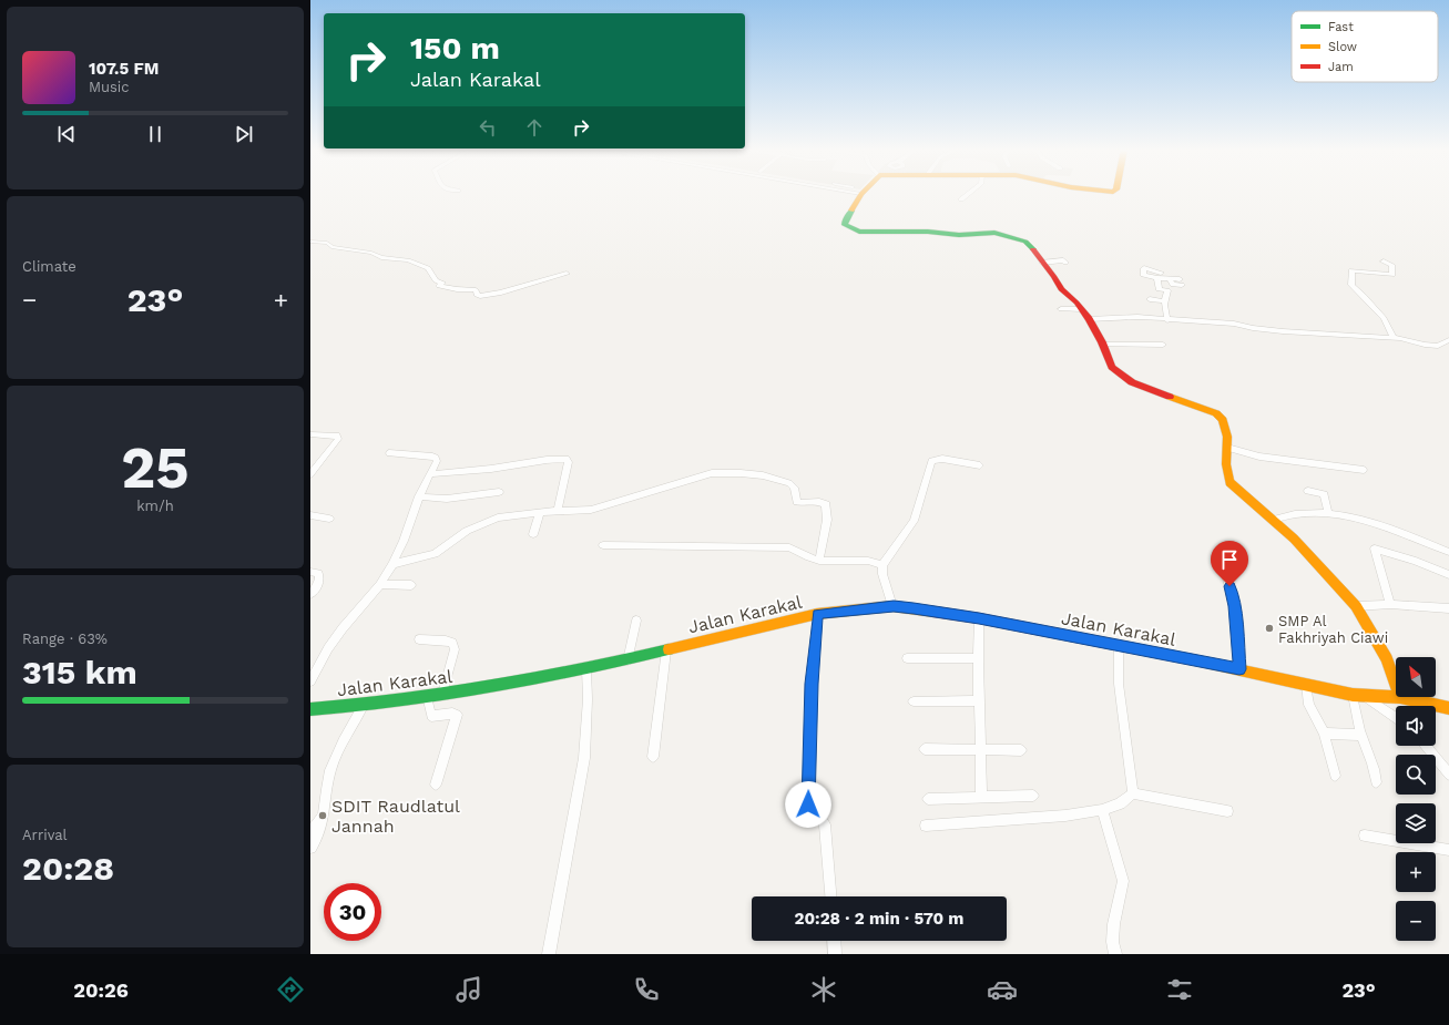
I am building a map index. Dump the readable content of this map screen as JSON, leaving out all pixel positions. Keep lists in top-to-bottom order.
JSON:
{
  "streets": {
    "street": ["Jalan Karakal"]
  },
  "places": ["SMP Al Fakhriyah Ciawi", "SDIT Raudlatul Jannah"],
  "legend": ["Fast", "Slow", "Jam"],
  "north": "top left",
  "page": {
    "turn": ["150 m", "Jalan Karakal"],
    "song": ["107.5 FM", "Music"],
    "tile": [
      "Climate",
      ["25", "km/h"],
      ["Range · 63%", "315 km"],
      ["Arrival", "20:28"]
    ],
    "heat": ["−", "23°", "+"],
    "map_buttons": ["+", "−"],
    "limit": "30",
    "trip": "20:28 · 2 min · 570 m",
    "tabs": ["20:26", "23°"]
  }
}
